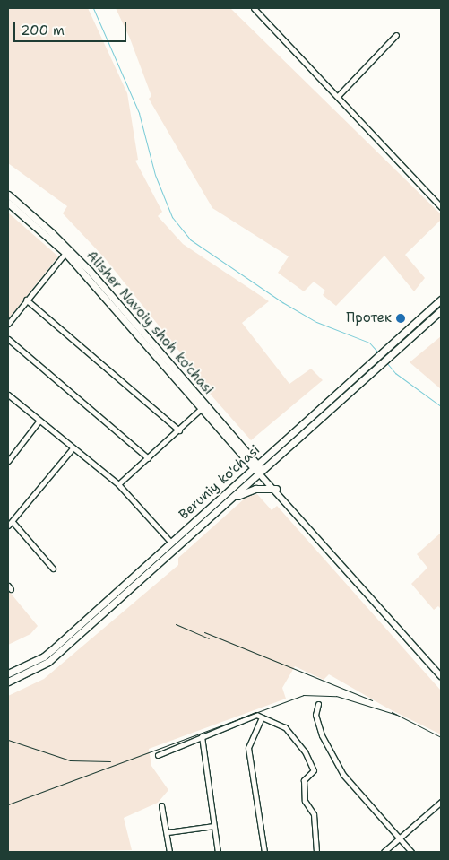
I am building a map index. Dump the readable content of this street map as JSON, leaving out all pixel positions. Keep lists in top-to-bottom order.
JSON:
{
  "streets": {
    "main road": ["Alisher Navoiy shoh ko'chasi", "Beruniy ko'chasi"]
  },
  "crossings": [
    ["Alisher Navoiy shoh ko'chasi", "Beruniy ko'chasi"]
  ],
  "places": ["Протек"],
  "scale_bar": "200 m"
}
